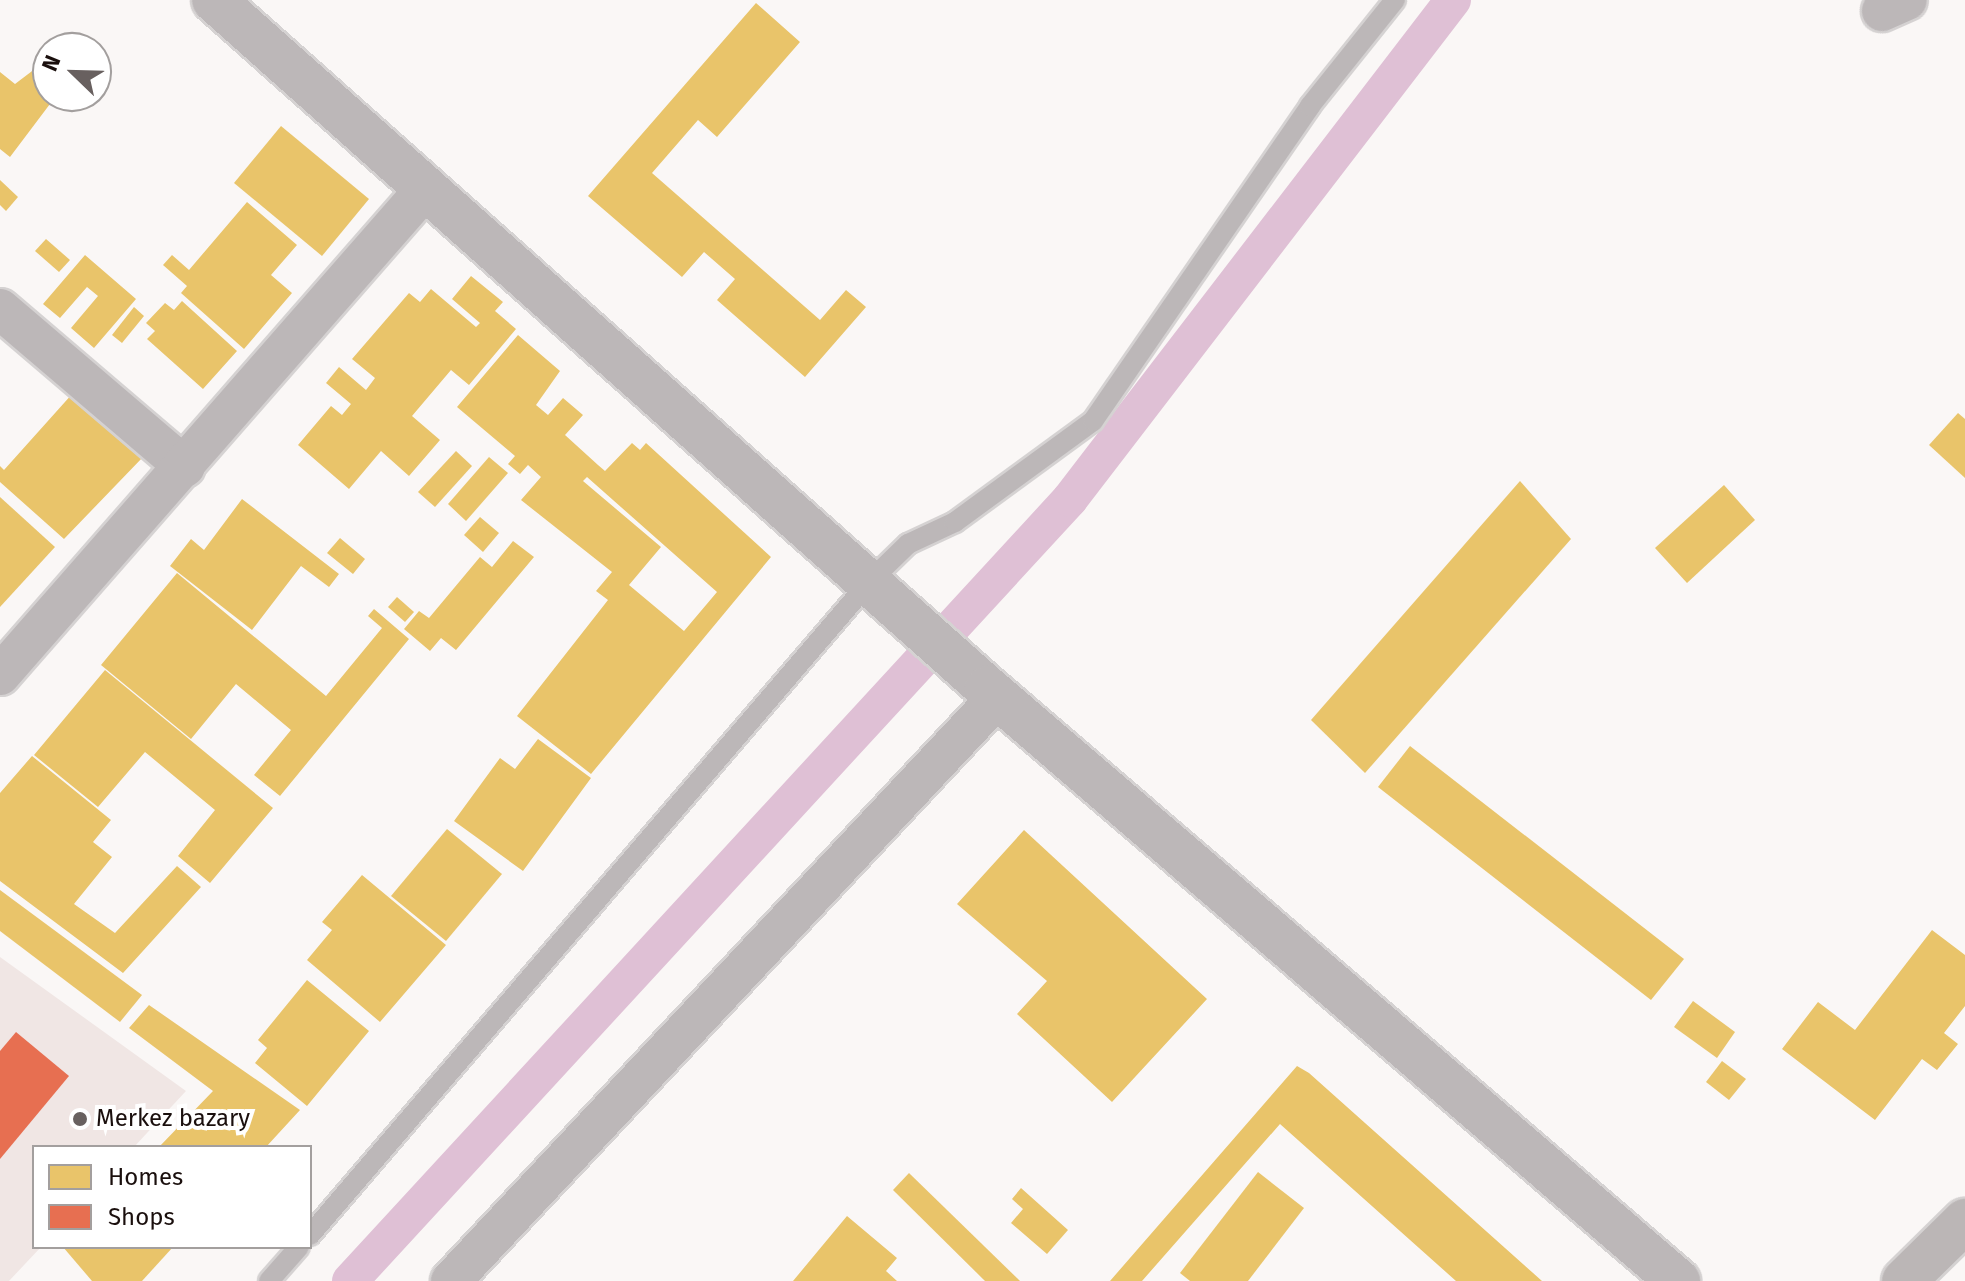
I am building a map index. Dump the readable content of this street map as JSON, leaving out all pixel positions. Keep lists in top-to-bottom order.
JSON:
{
  "places": ["Merkez bazary"],
  "legend": ["Homes", "Shops"],
  "north": "top left"
}
